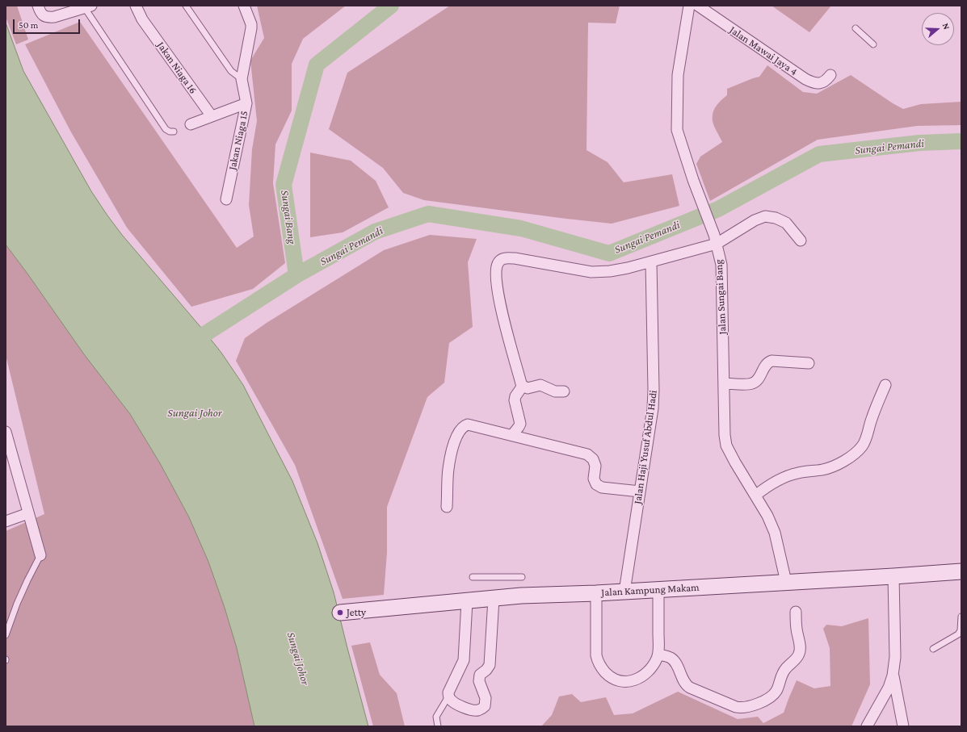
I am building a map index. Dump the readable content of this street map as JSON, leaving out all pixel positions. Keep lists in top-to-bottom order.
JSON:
{
  "streets": {
    "street": [
      "Jalan Mawai Jaya 4",
      "Jakan Niaga 16",
      "Jakan Niaga 15",
      "Jalan Sungai Bang",
      "Jalan Haji Yusuf Abdul Hadi",
      "Jalan Kampung Makam"
    ]
  },
  "crossings": [
    ["Jalan Sungai Bang", "Jalan Kampung Makam"],
    ["Jalan Haji Yusuf Abdul Hadi", "Jalan Kampung Makam"]
  ],
  "water": ["Sungai Pemandi", "Sungai Bang", "Sungai Johor"],
  "places": ["Jetty"],
  "scale_bar": "50 m",
  "north": "right"
}
